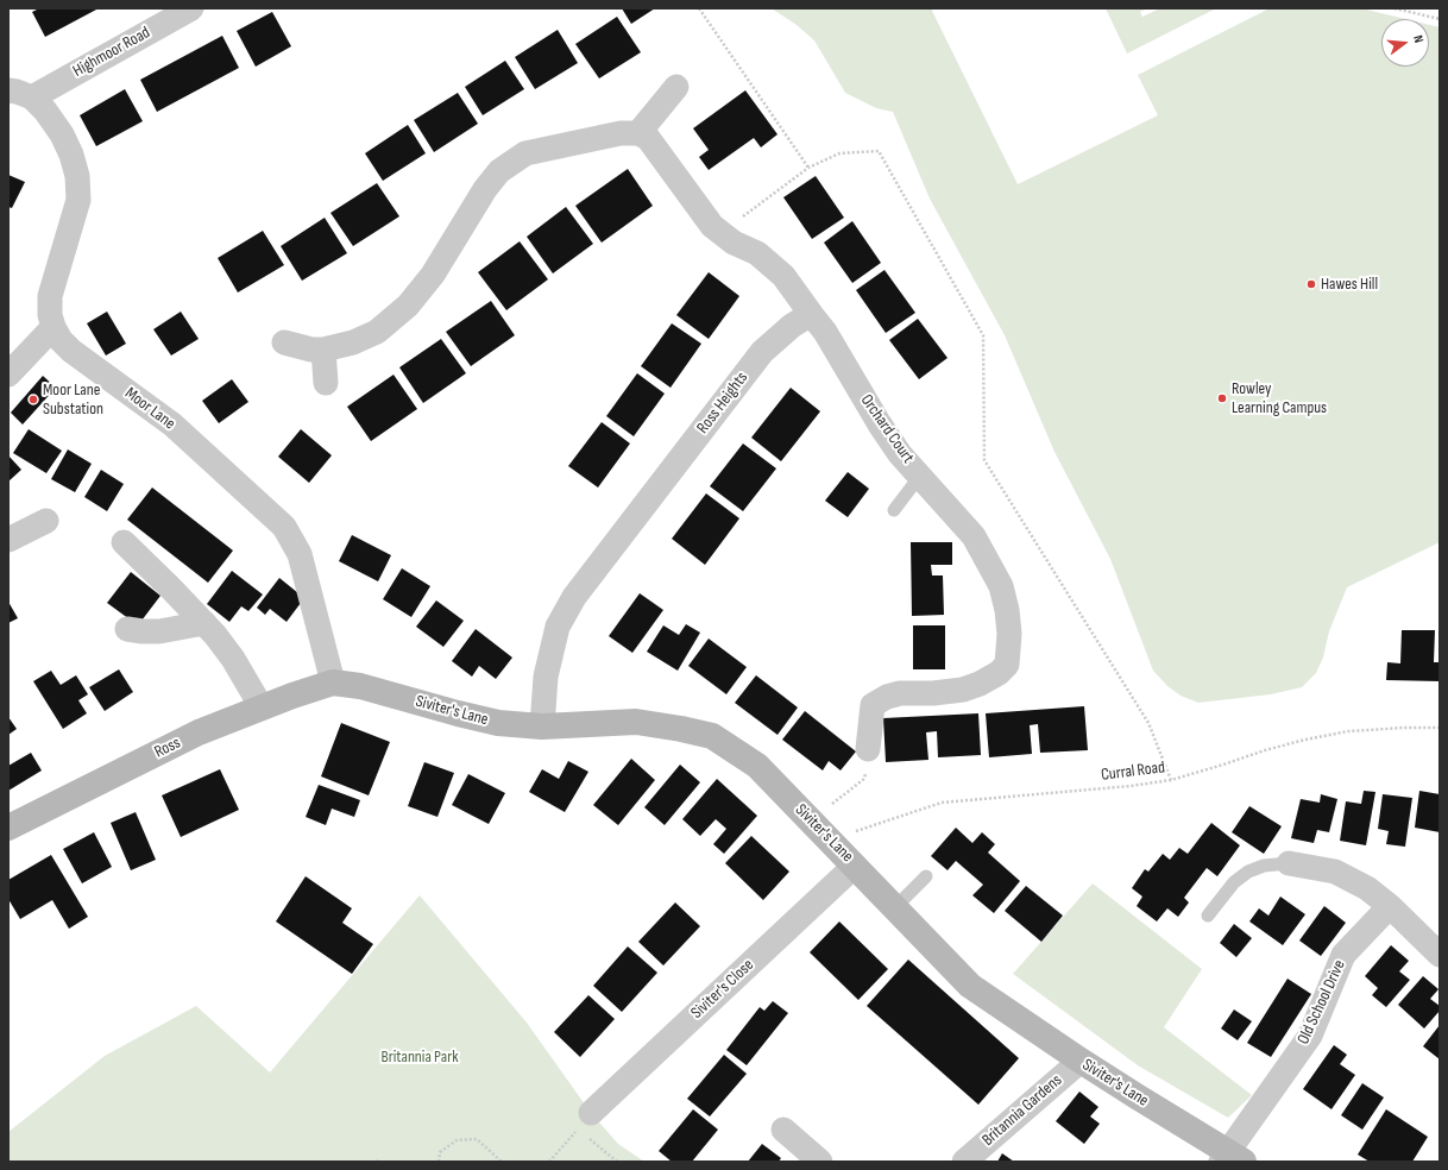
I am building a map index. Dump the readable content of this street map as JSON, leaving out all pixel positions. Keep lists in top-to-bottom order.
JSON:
{
  "streets": {
    "street": [
      "Highmoor Road",
      "Ross Heights",
      "Moor Lane",
      "Orchard Court",
      "Siviter's Lane",
      "Ross",
      "Siviter's Close",
      "Old School Drive",
      "Britannia Gardens"
    ],
    "path": ["Curral Road"]
  },
  "crossings": [
    ["Highmoor Road", "Moor Lane"],
    ["Ross Heights", "Orchard Court"],
    ["Ross Heights", "Siviter's Lane"],
    ["Moor Lane", "Siviter's Lane"],
    ["Moor Lane", "Ross"],
    ["Siviter's Lane", "Ross"],
    ["Siviter's Lane", "Curral Road"],
    ["Siviter's Lane", "Siviter's Close"],
    ["Siviter's Lane", "Old School Drive"],
    ["Siviter's Lane", "Britannia Gardens"]
  ],
  "parks": ["Britannia Park"],
  "places": ["Hawes Hill", "Rowley Learning Campus", "Moor Lane Substation"],
  "north": "right"
}
